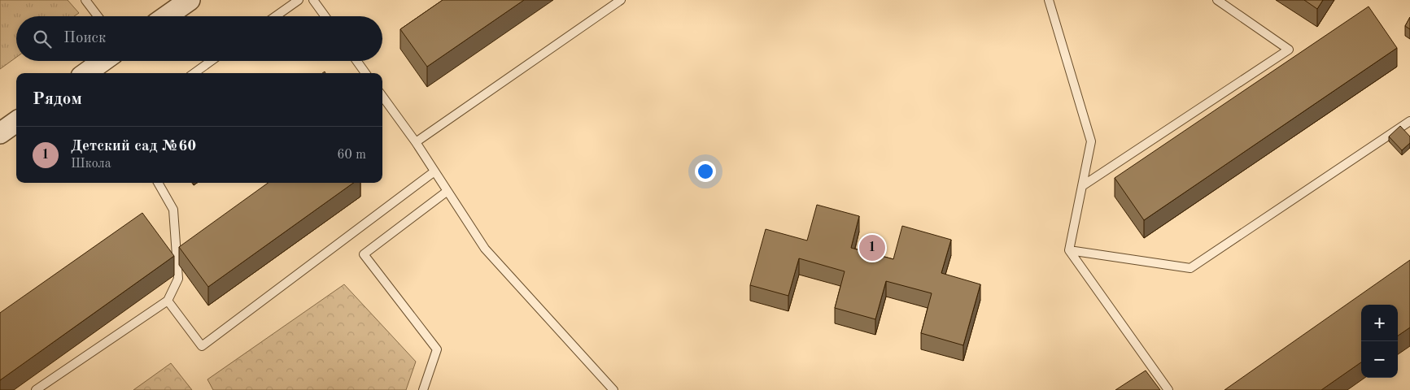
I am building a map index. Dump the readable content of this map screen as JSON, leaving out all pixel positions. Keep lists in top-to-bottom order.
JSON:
{
  "page": {
    "search": "Поиск",
    "heading": "Рядом",
    "list": [
      {
        "mark": "1",
        "name": "Детский сад №60",
        "note": "Школа",
        "value": "60 m"
      }
    ],
    "pins": "1",
    "map_buttons": ["+", "−"]
  }
}
